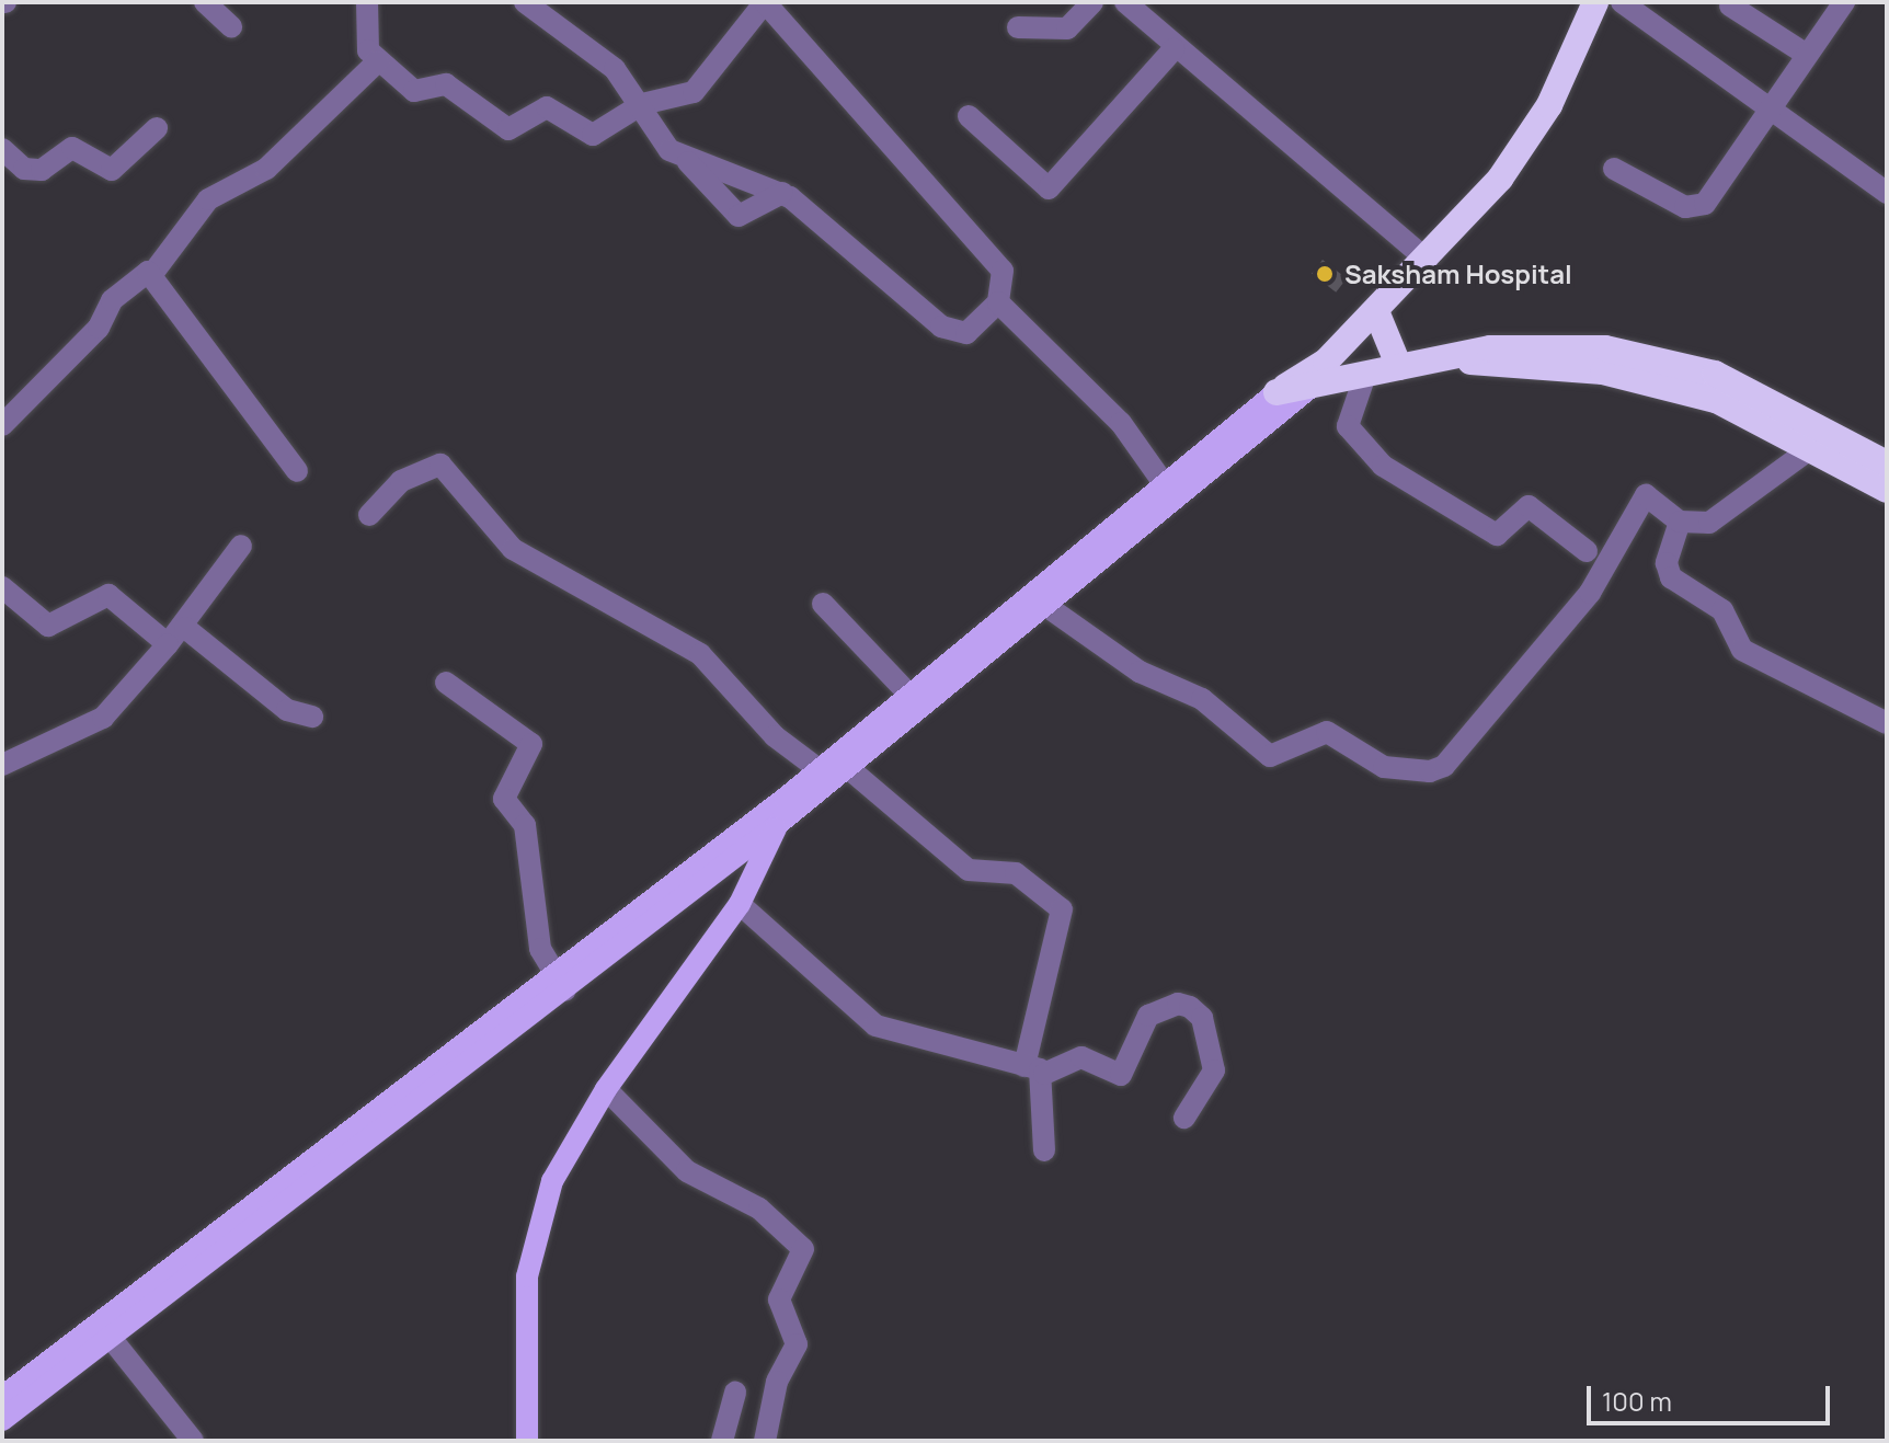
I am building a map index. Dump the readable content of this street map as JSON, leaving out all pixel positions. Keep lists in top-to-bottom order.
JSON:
{
  "places": ["Saksham Hospital"],
  "scale_bar": "100 m"
}
